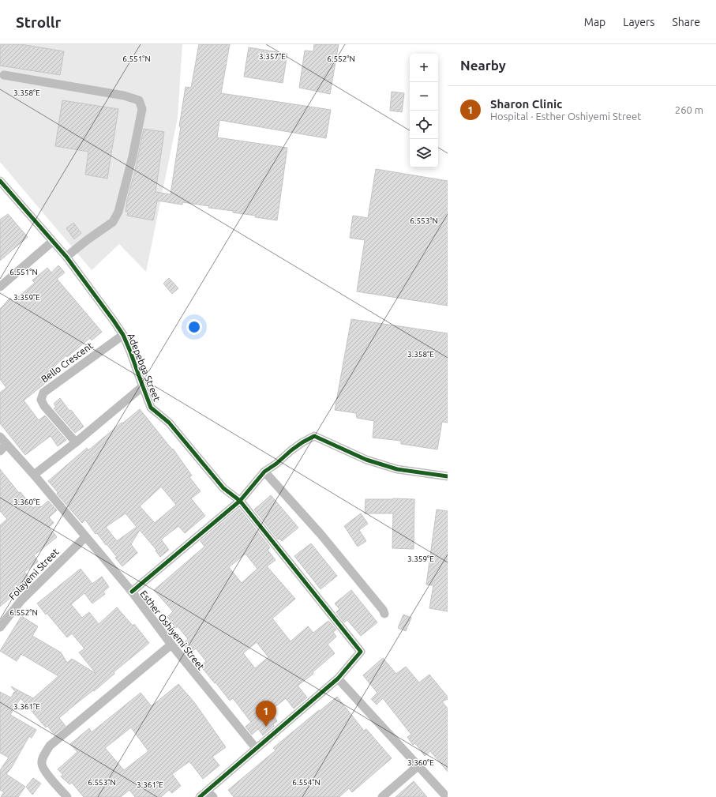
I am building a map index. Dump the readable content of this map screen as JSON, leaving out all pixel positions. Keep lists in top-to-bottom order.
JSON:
{
  "streets": {
    "street": [
      "Bello Crescent",
      "Adepebga Street",
      "Folayemi Street",
      "Esther Oshiyemi Street"
    ]
  },
  "crossings": [
    ["Bello Crescent", "Adepebga Street"],
    ["Folayemi Street", "Esther Oshiyemi Street"]
  ],
  "page": {
    "header": "Strollr",
    "nav": ["Map", "Layers", "Share"],
    "heading": "Nearby",
    "map_buttons": ["+", "−"],
    "list": [
      {
        "mark": "1",
        "name": "Sharon Clinic",
        "note": "Hospital · Esther Oshiyemi Street",
        "value": "260 m"
      }
    ],
    "pins": "1"
  },
  "coordinates": [
    "3.357°E",
    "6.551°N",
    "6.552°N",
    "3.358°E",
    "6.553°N",
    "3.359°E",
    "3.360°E",
    "3.361°E",
    "6.554°N"
  ]
}
